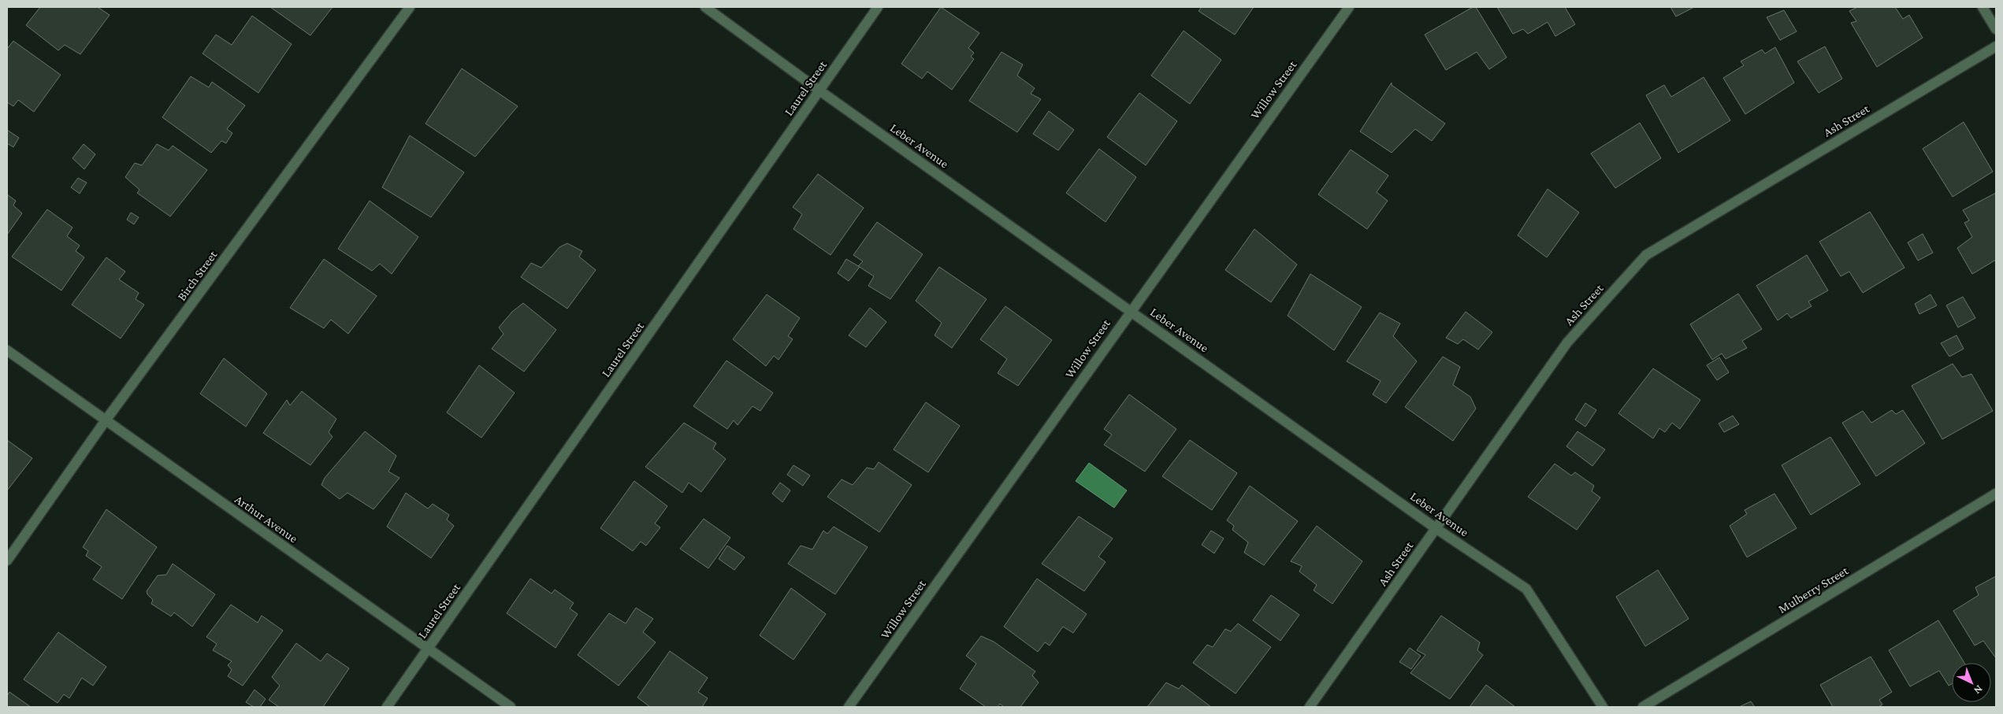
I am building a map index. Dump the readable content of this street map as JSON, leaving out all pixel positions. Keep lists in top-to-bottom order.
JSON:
{
  "streets": {
    "street": [
      "Laurel Street",
      "Willow Street",
      "Ash Street",
      "Leber Avenue",
      "Birch Street",
      "Arthur Avenue",
      "Mulberry Street"
    ]
  },
  "crossings": [
    ["Laurel Street", "Leber Avenue"],
    ["Laurel Street", "Arthur Avenue"],
    ["Willow Street", "Leber Avenue"],
    ["Ash Street", "Leber Avenue"],
    ["Birch Street", "Arthur Avenue"]
  ],
  "north": "bottom right"
}
